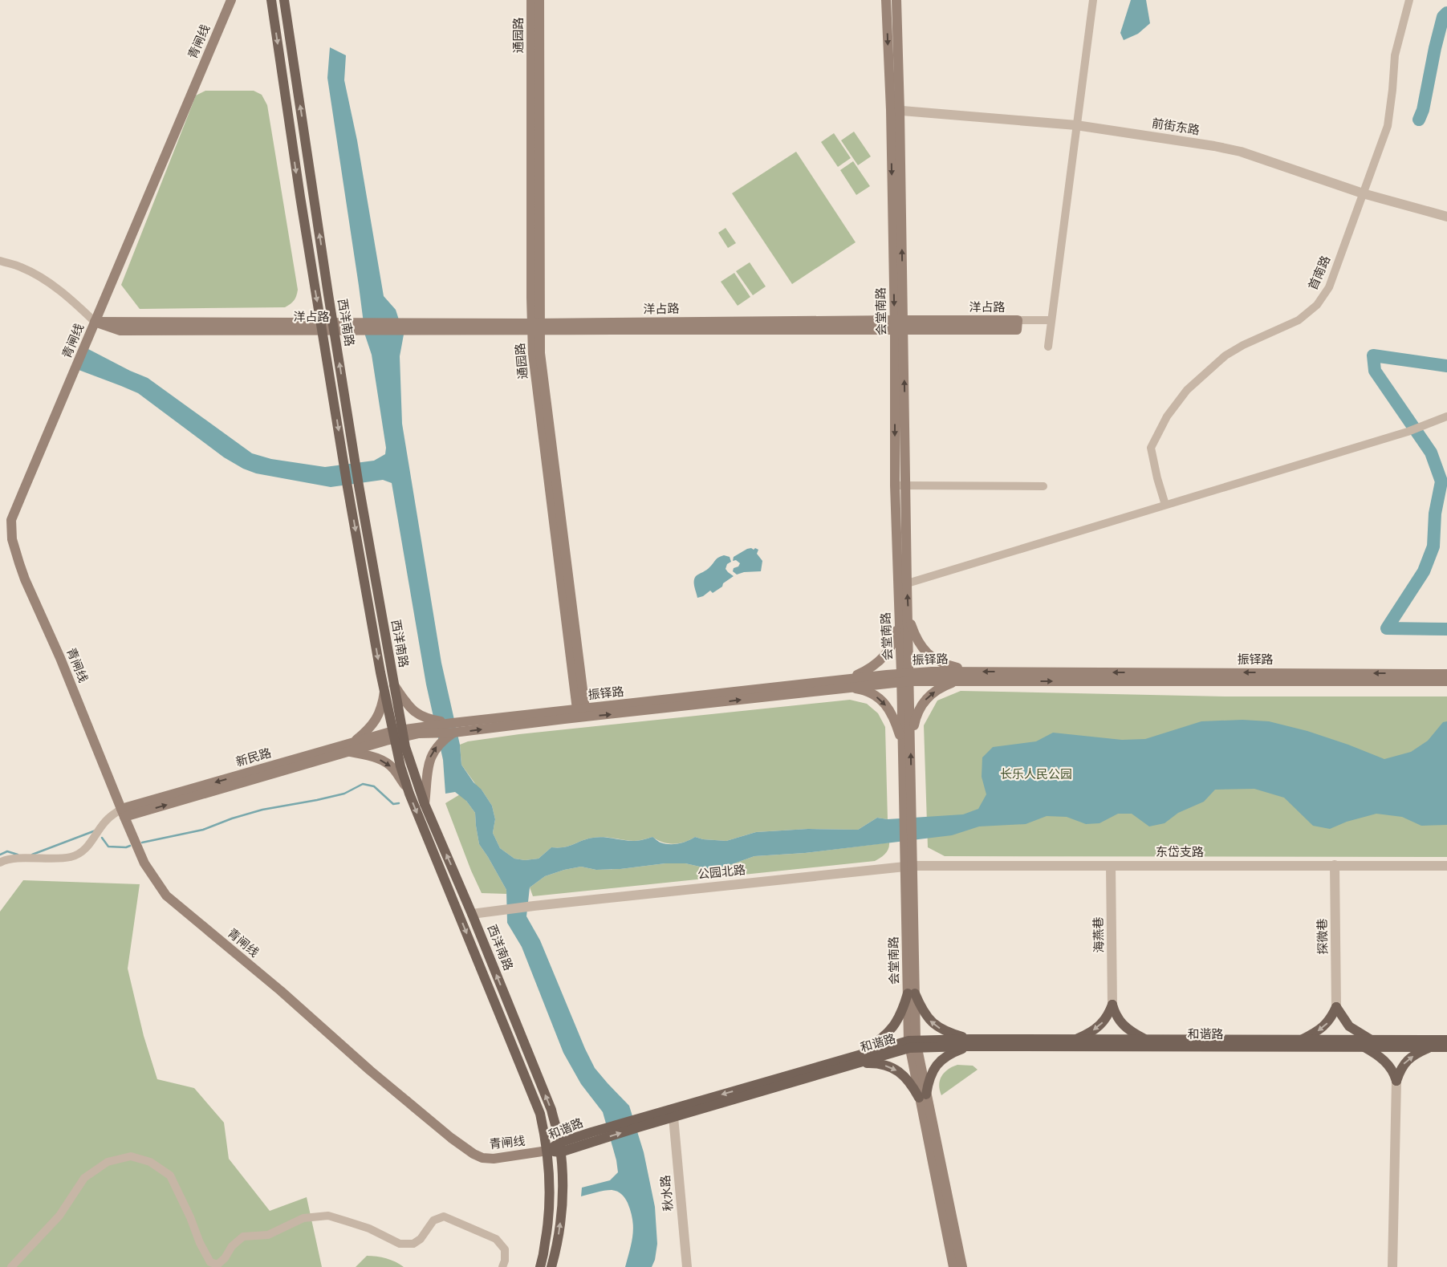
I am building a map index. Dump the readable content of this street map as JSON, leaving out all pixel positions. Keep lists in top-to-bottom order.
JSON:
{
  "streets": {
    "main road": [
      "通园路",
      "青闸线",
      "洋占路",
      "会堂南路",
      "西洋南路",
      "振铎路",
      "新民路",
      "和谐路"
    ],
    "street": [
      "前街东路",
      "首南路",
      "东岱支路",
      "公园北路",
      "海燕巷",
      "探微巷",
      "秋水路"
    ]
  },
  "crossings": [
    ["通园路", "洋占路"],
    ["通园路", "振铎路"],
    ["青闸线", "洋占路"],
    ["青闸线", "西洋南路"],
    ["青闸线", "新民路"],
    ["青闸线", "和谐路"],
    ["前街东路", "首南路"],
    ["前街东路", "会堂南路"],
    ["洋占路", "会堂南路"],
    ["洋占路", "西洋南路"],
    ["会堂南路", "振铎路"],
    ["会堂南路", "东岱支路"],
    ["会堂南路", "公园北路"],
    ["会堂南路", "和谐路"],
    ["西洋南路", "振铎路"],
    ["西洋南路", "新民路"],
    ["西洋南路", "公园北路"],
    ["西洋南路", "和谐路"],
    ["振铎路", "新民路"],
    ["东岱支路", "公园北路"],
    ["东岱支路", "海燕巷"],
    ["东岱支路", "探微巷"],
    ["和谐路", "秋水路"]
  ],
  "parks": ["长乐人民公园"]
}
